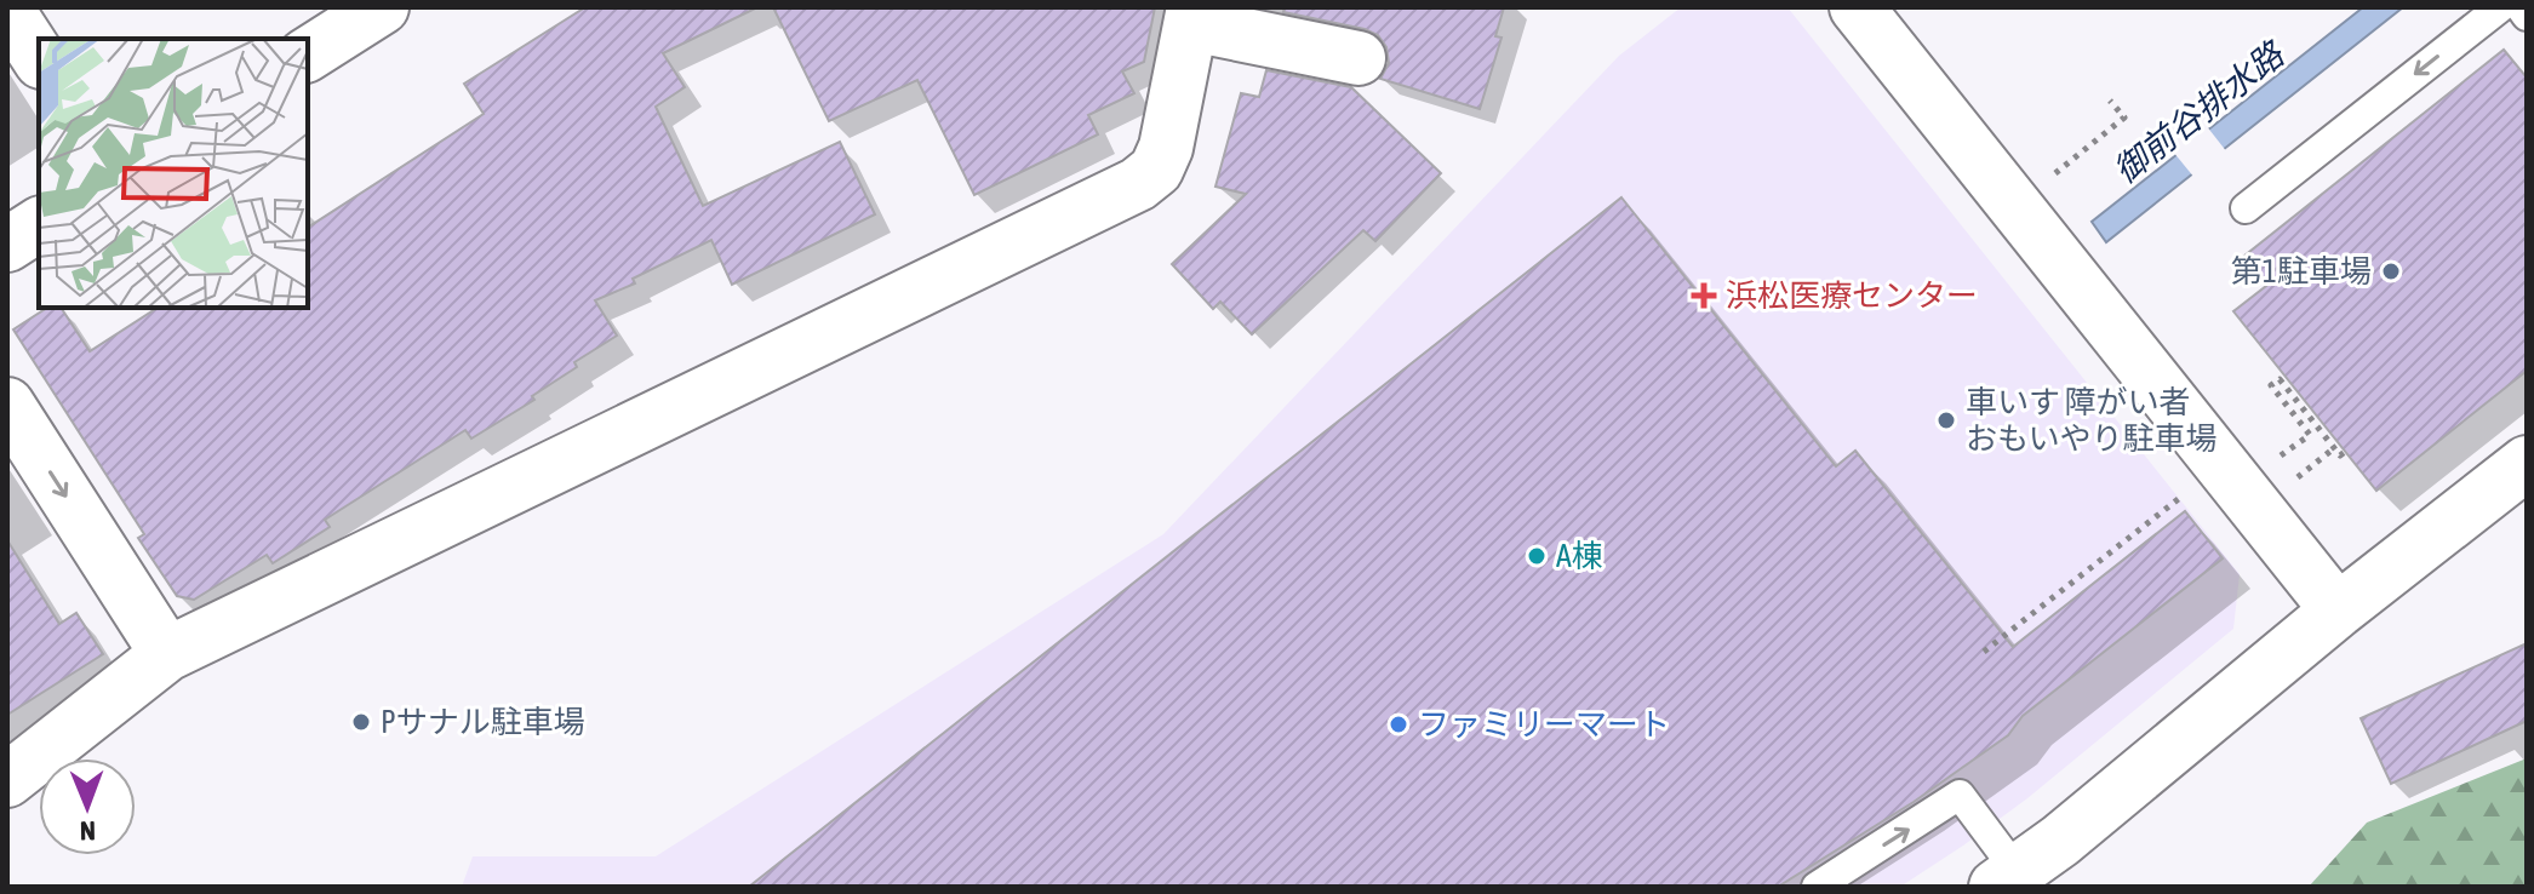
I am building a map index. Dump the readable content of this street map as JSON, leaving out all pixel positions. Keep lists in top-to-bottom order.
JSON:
{
  "water": ["御前谷排水路"],
  "places": {
    "other": [
      "第1駐車場",
      "車いす 障がい者 おもいやり駐車場",
      "A棟",
      "Pサナル駐車場",
      "ファミリーマート"
    ],
    "health": ["浜松医療センター"]
  },
  "north": "bottom"
}
